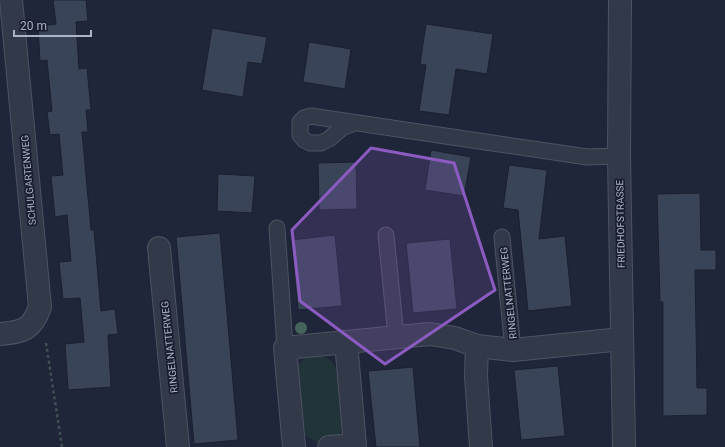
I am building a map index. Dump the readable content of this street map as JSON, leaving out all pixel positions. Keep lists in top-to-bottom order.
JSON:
{
  "streets": {
    "street": ["SCHULGARTENWEG", "FRIEDHOFSTRASSE", "RINGELNATTERWEG"]
  },
  "crossings": [
    ["FRIEDHOFSTRASSE", "RINGELNATTERWEG"]
  ],
  "scale_bar": "20 m"
}
